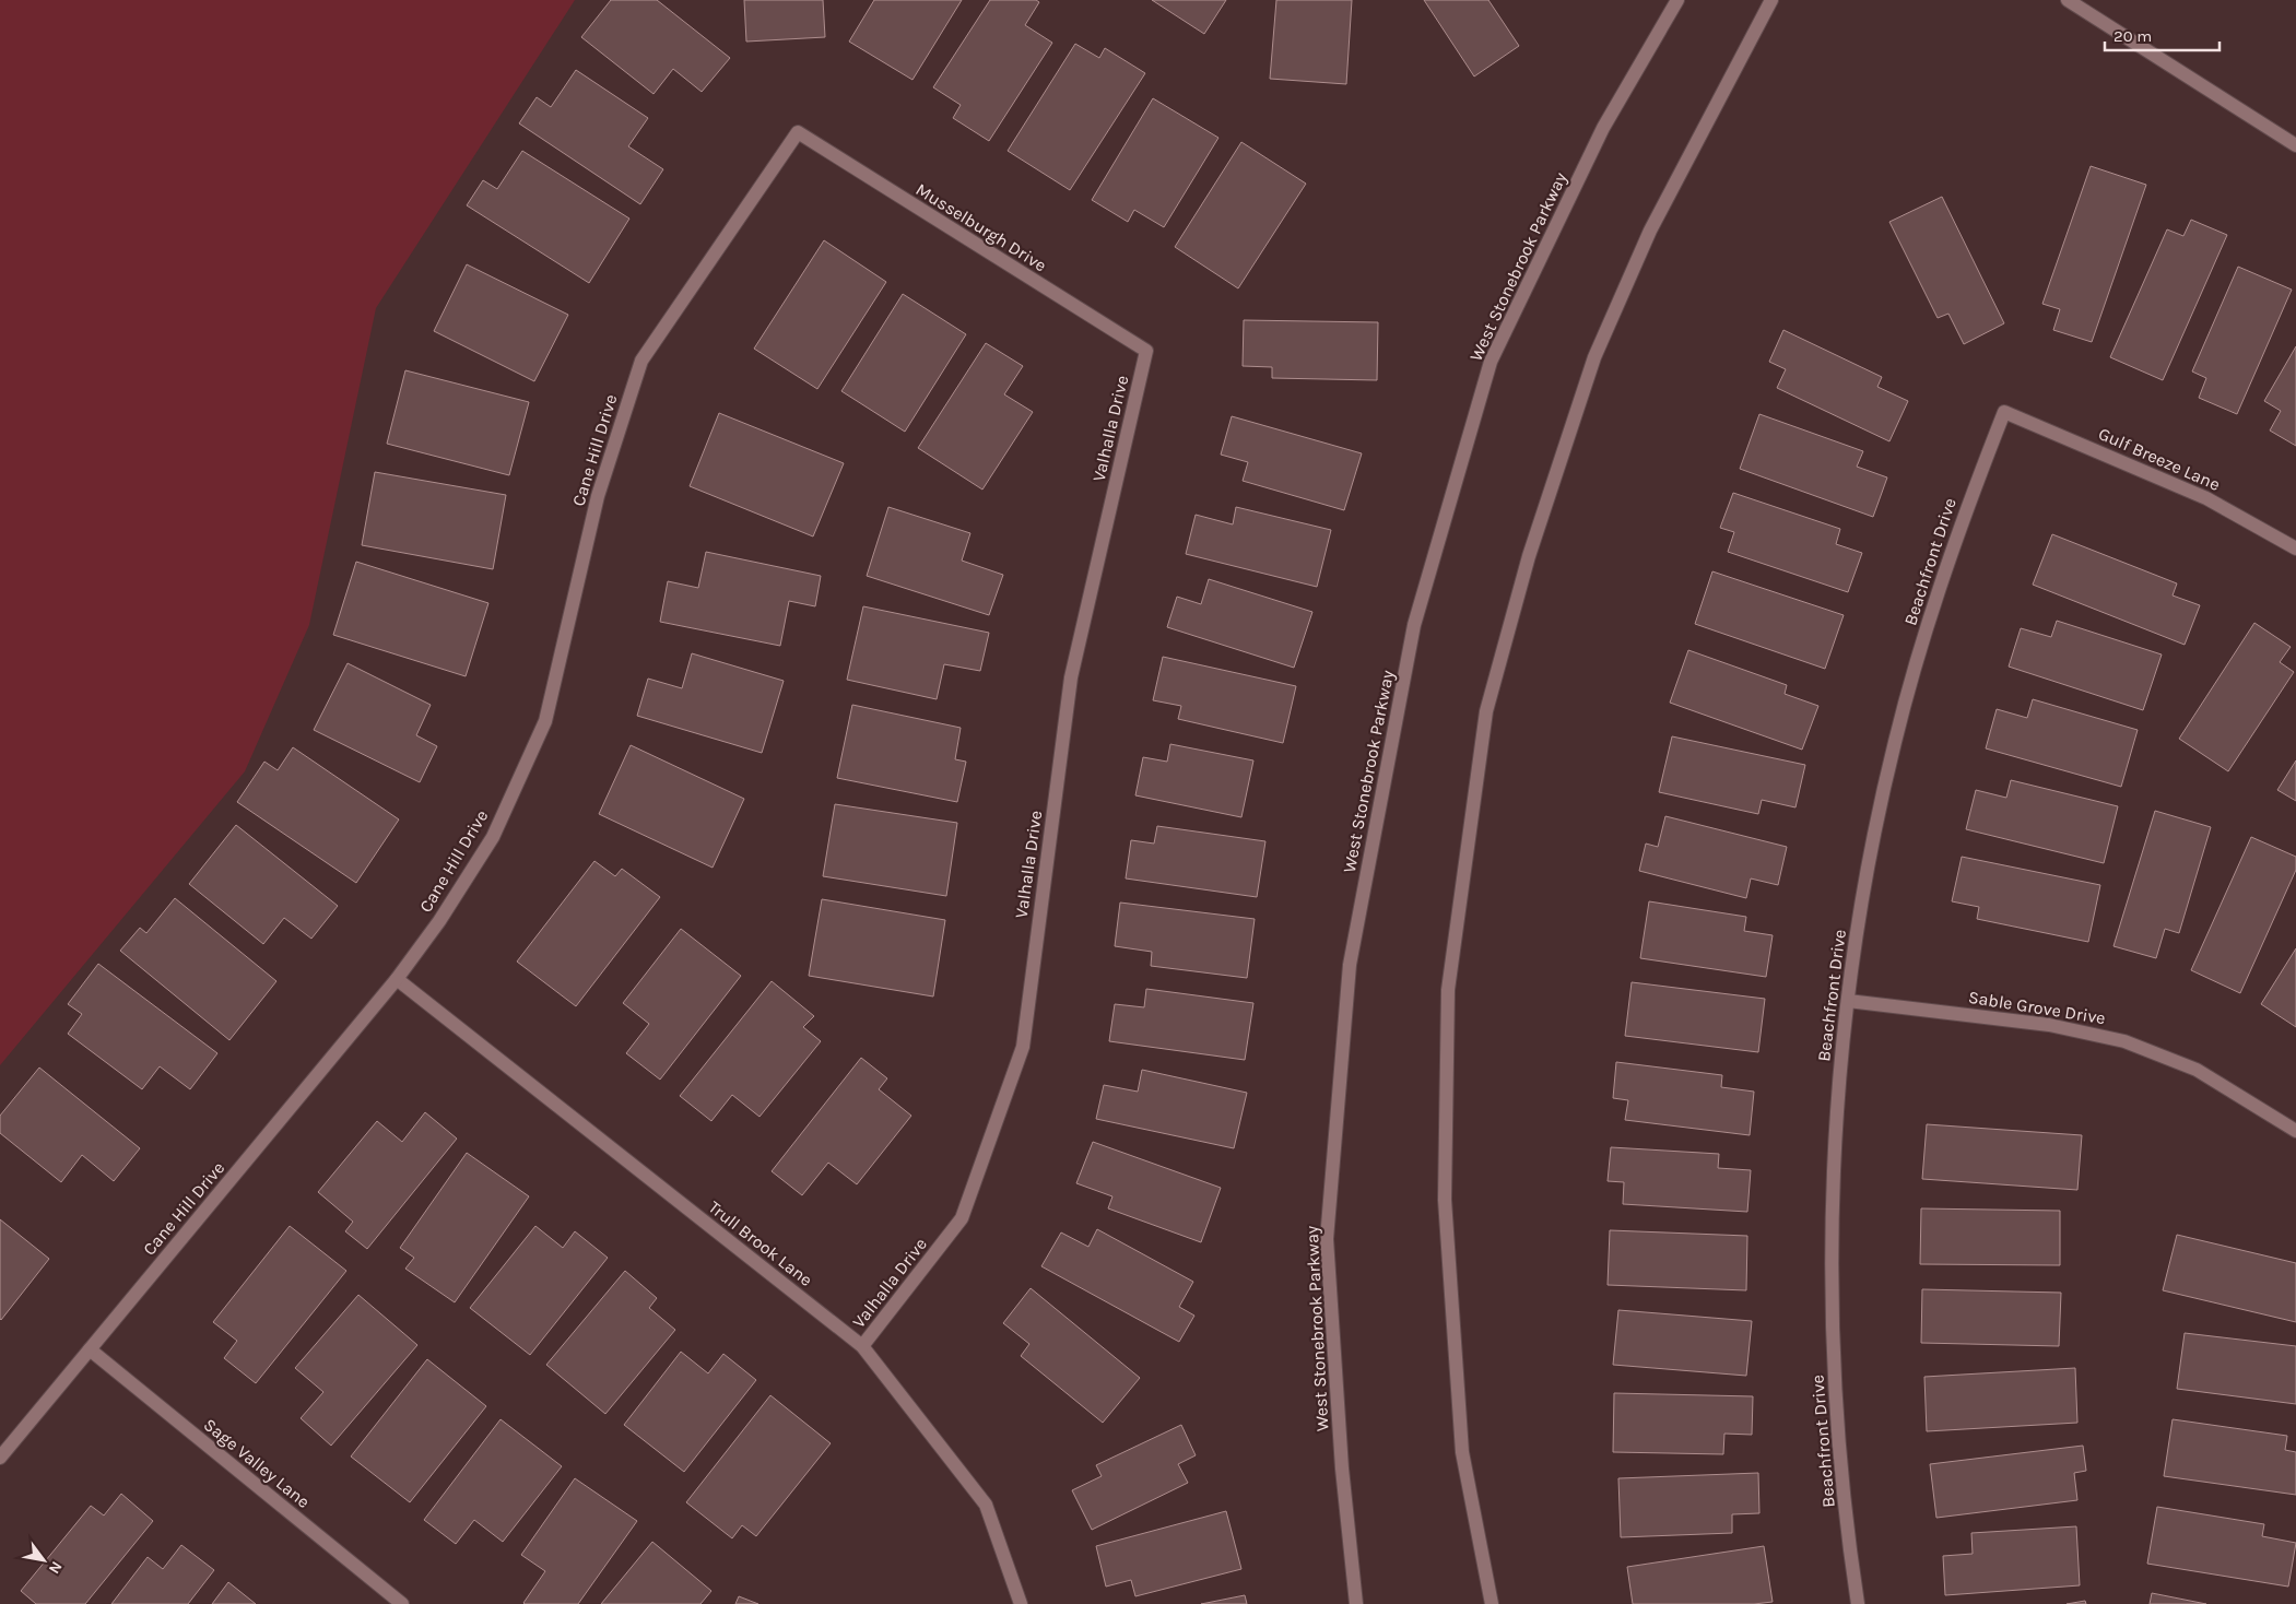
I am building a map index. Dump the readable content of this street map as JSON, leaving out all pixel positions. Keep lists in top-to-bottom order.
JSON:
{
  "streets": {
    "street": [
      "Musselburgh Drive",
      "West Stonebrook Parkway",
      "Valhalla Drive",
      "Cane Hill Drive",
      "Gulf Breeze Lane",
      "Beachfront Drive",
      "Sable Grove Drive",
      "Trull Brook Lane",
      "Sage Valley Lane"
    ]
  },
  "crossings": [
    ["Musselburgh Drive", "Valhalla Drive"],
    ["Musselburgh Drive", "Cane Hill Drive"],
    ["Valhalla Drive", "Trull Brook Lane"],
    ["Cane Hill Drive", "Trull Brook Lane"],
    ["Cane Hill Drive", "Sage Valley Lane"],
    ["Gulf Breeze Lane", "Beachfront Drive"],
    ["Beachfront Drive", "Sable Grove Drive"]
  ],
  "scale_bar": "20 m",
  "north": "bottom right"
}
